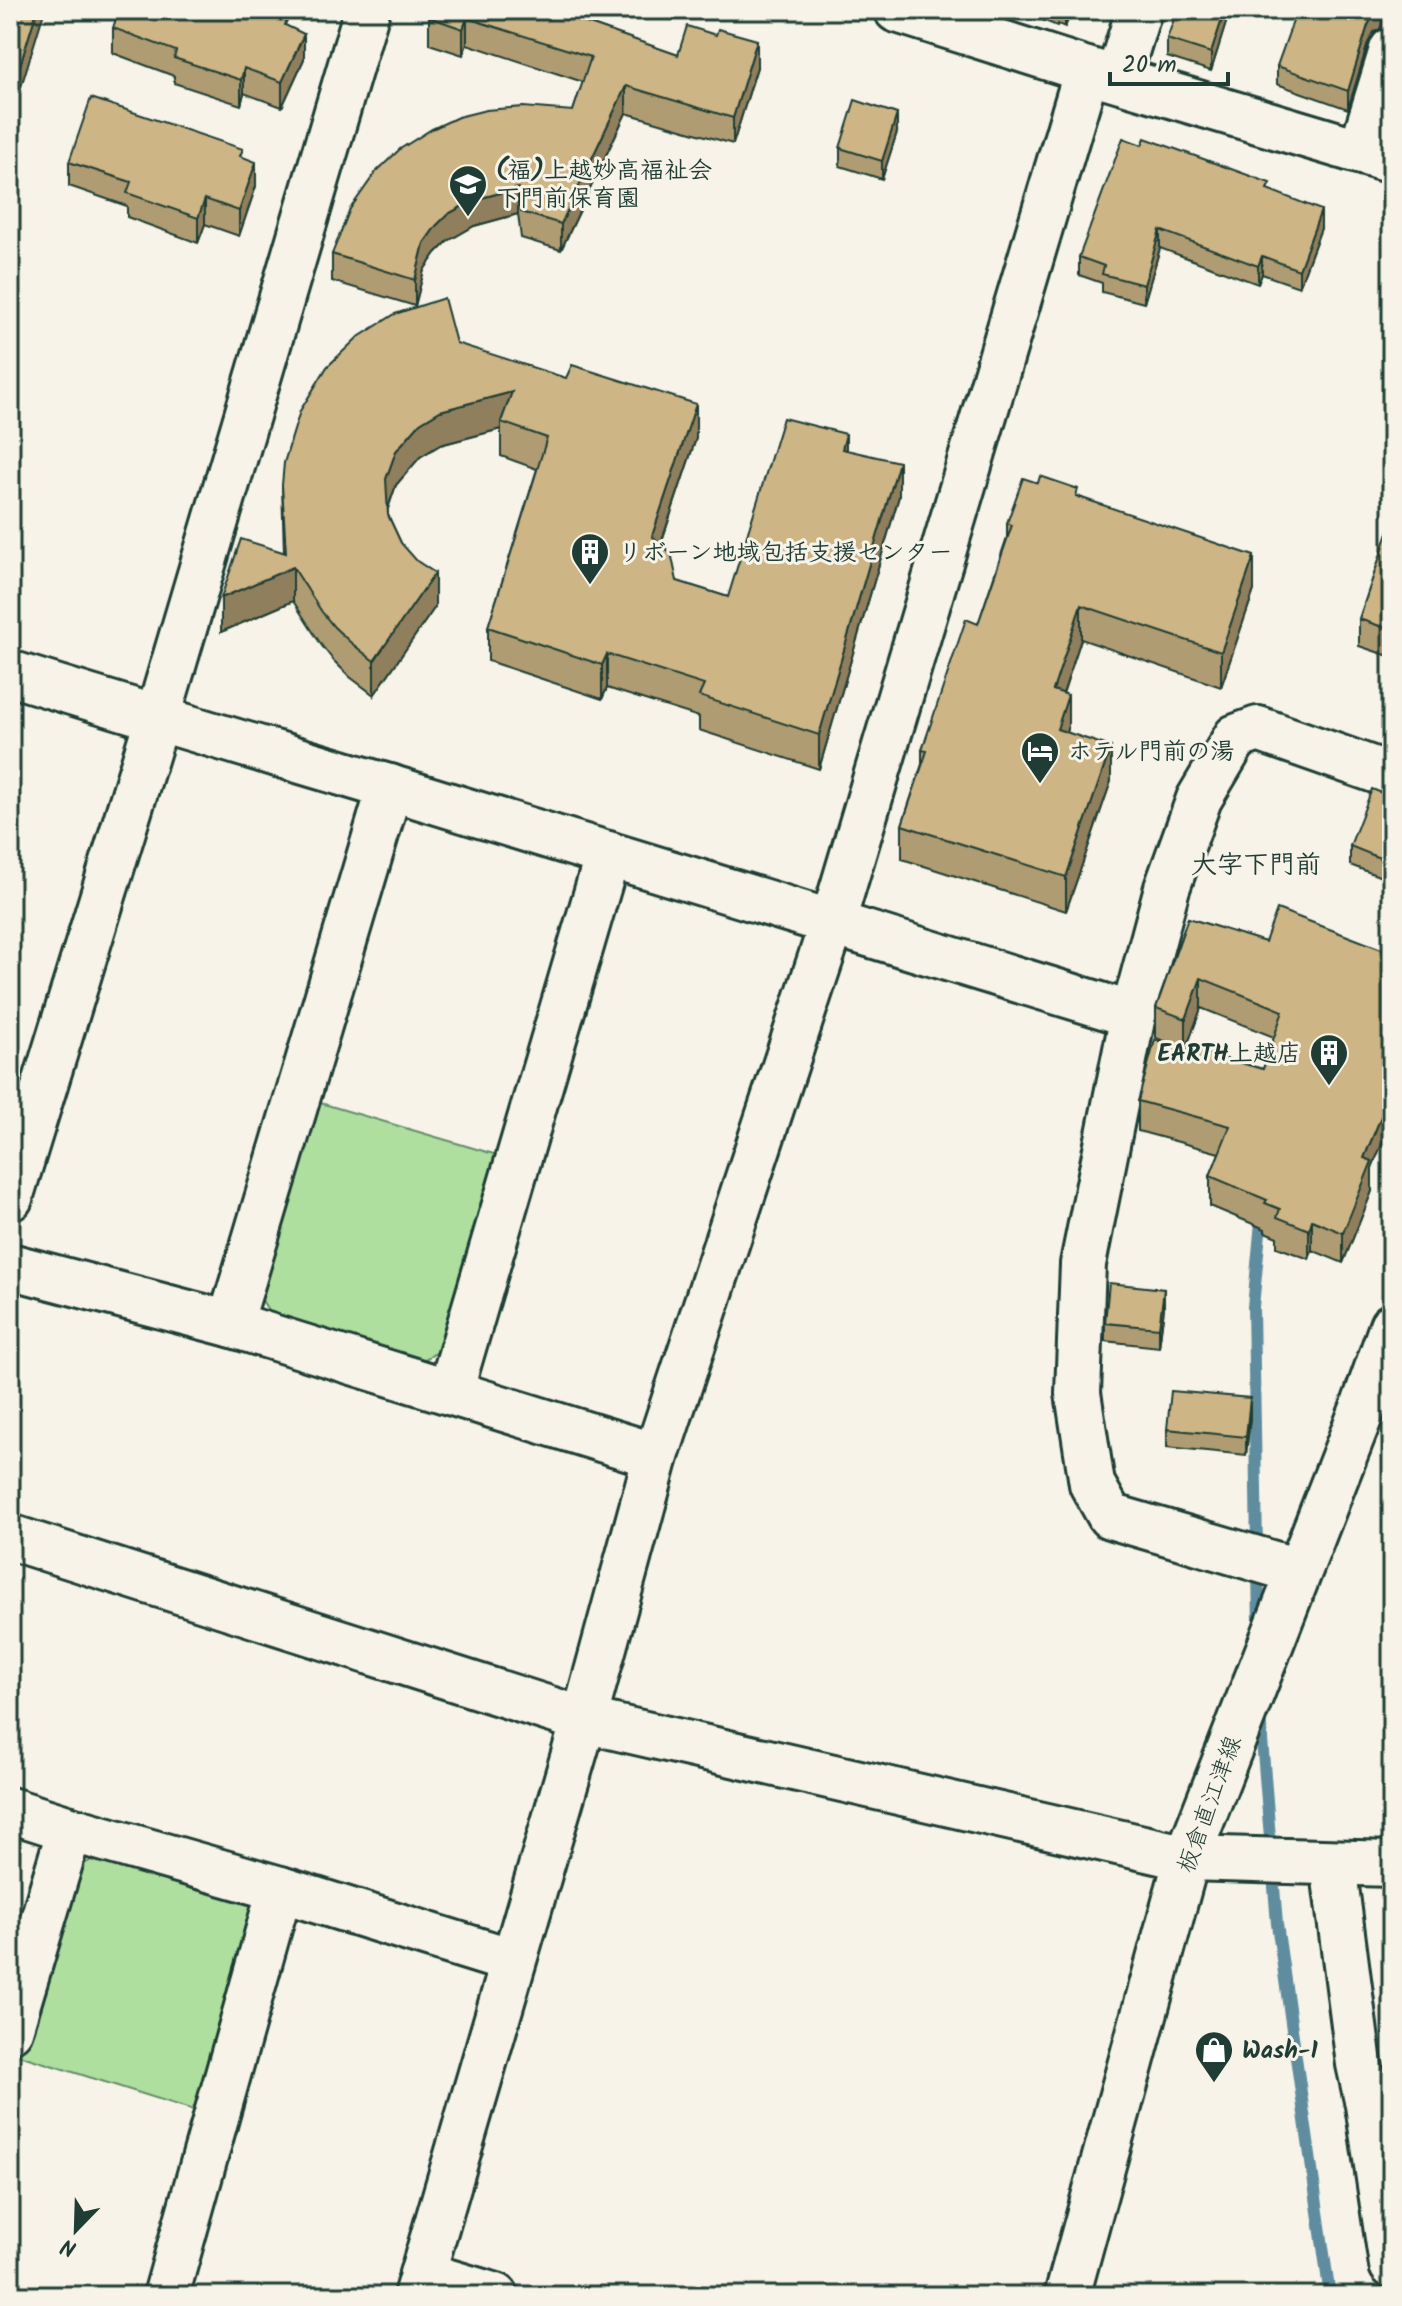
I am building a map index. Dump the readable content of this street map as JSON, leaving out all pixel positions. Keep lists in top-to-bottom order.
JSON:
{
  "streets": {
    "street": ["板倉直江津線"]
  },
  "districts": ["大字下門前"],
  "places": {
    "school or university": ["(福)上越妙高福祉会 下門前保育園"],
    "building": ["リボーン地域包括支援センター", "EARTH上越店"],
    "hotel": ["ホテル門前の湯"],
    "shop": ["Wash-1"]
  },
  "scale_bar": "20 m",
  "north": "bottom left"
}
